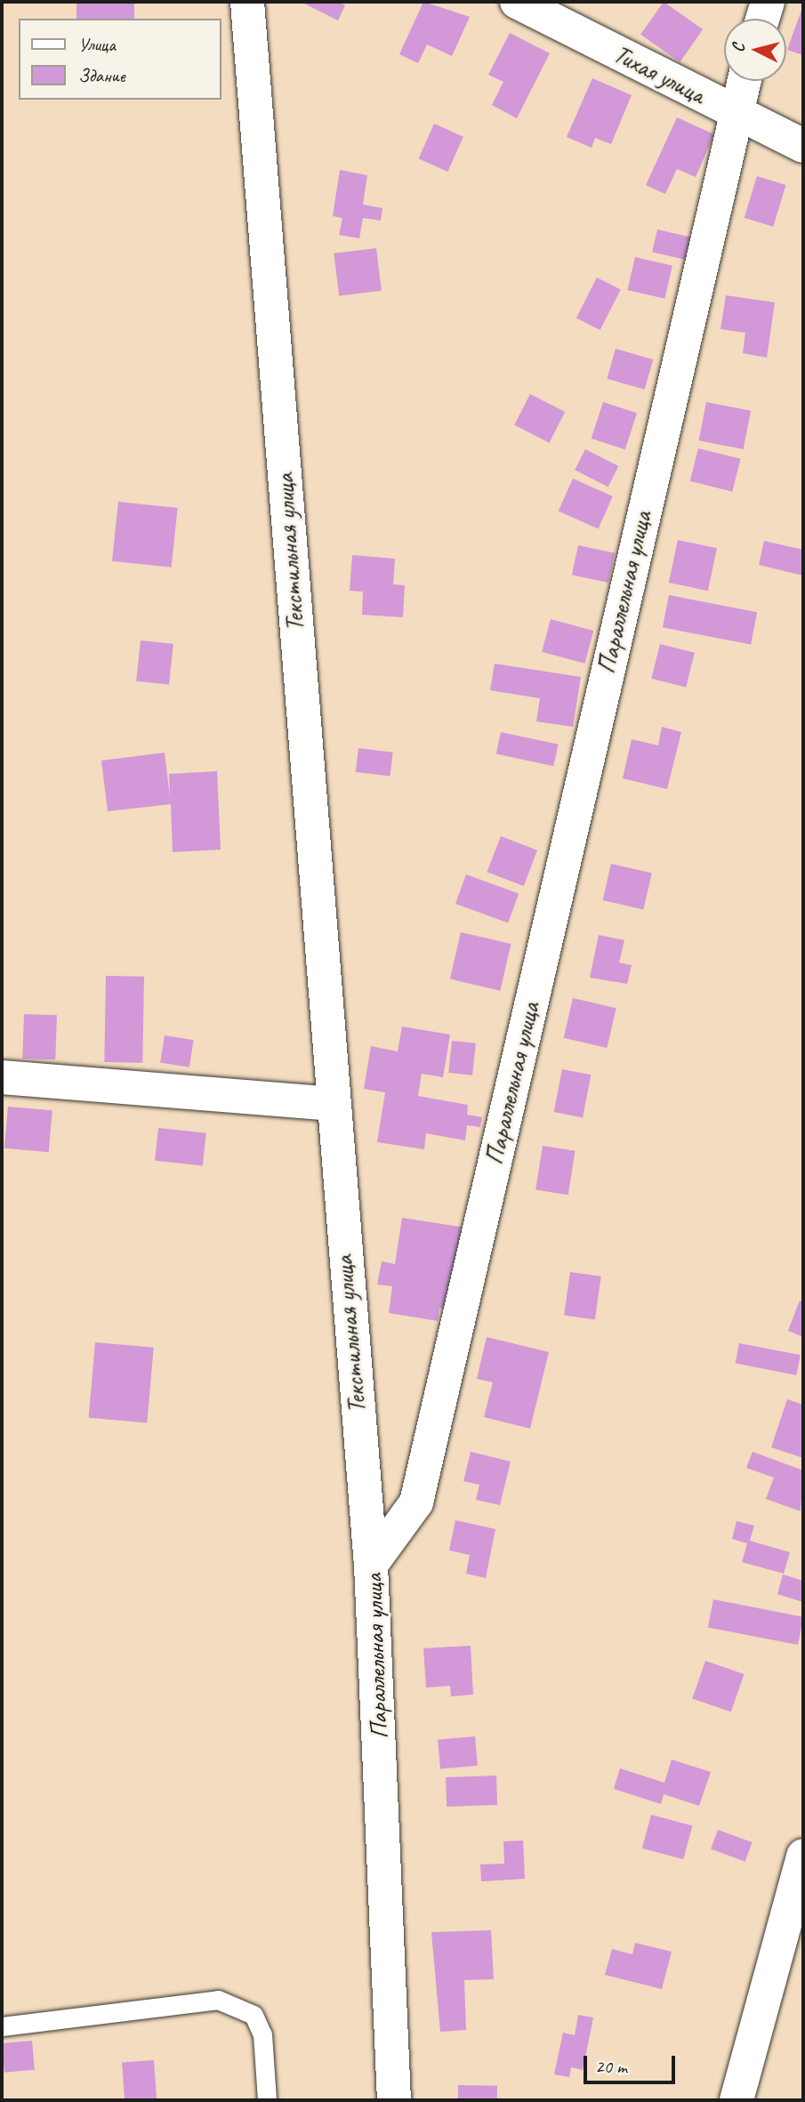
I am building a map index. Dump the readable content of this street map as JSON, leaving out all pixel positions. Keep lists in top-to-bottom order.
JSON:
{
  "streets": {
    "street": ["Тихая улица", "Текстильная улица", "Параллельная улица"]
  },
  "crossings": [
    ["Тихая улица", "Параллельная улица"],
    ["Текстильная улица", "Параллельная улица"]
  ],
  "legend": ["Улица", "Здание"],
  "scale_bar": "20 m",
  "north": "left"
}
